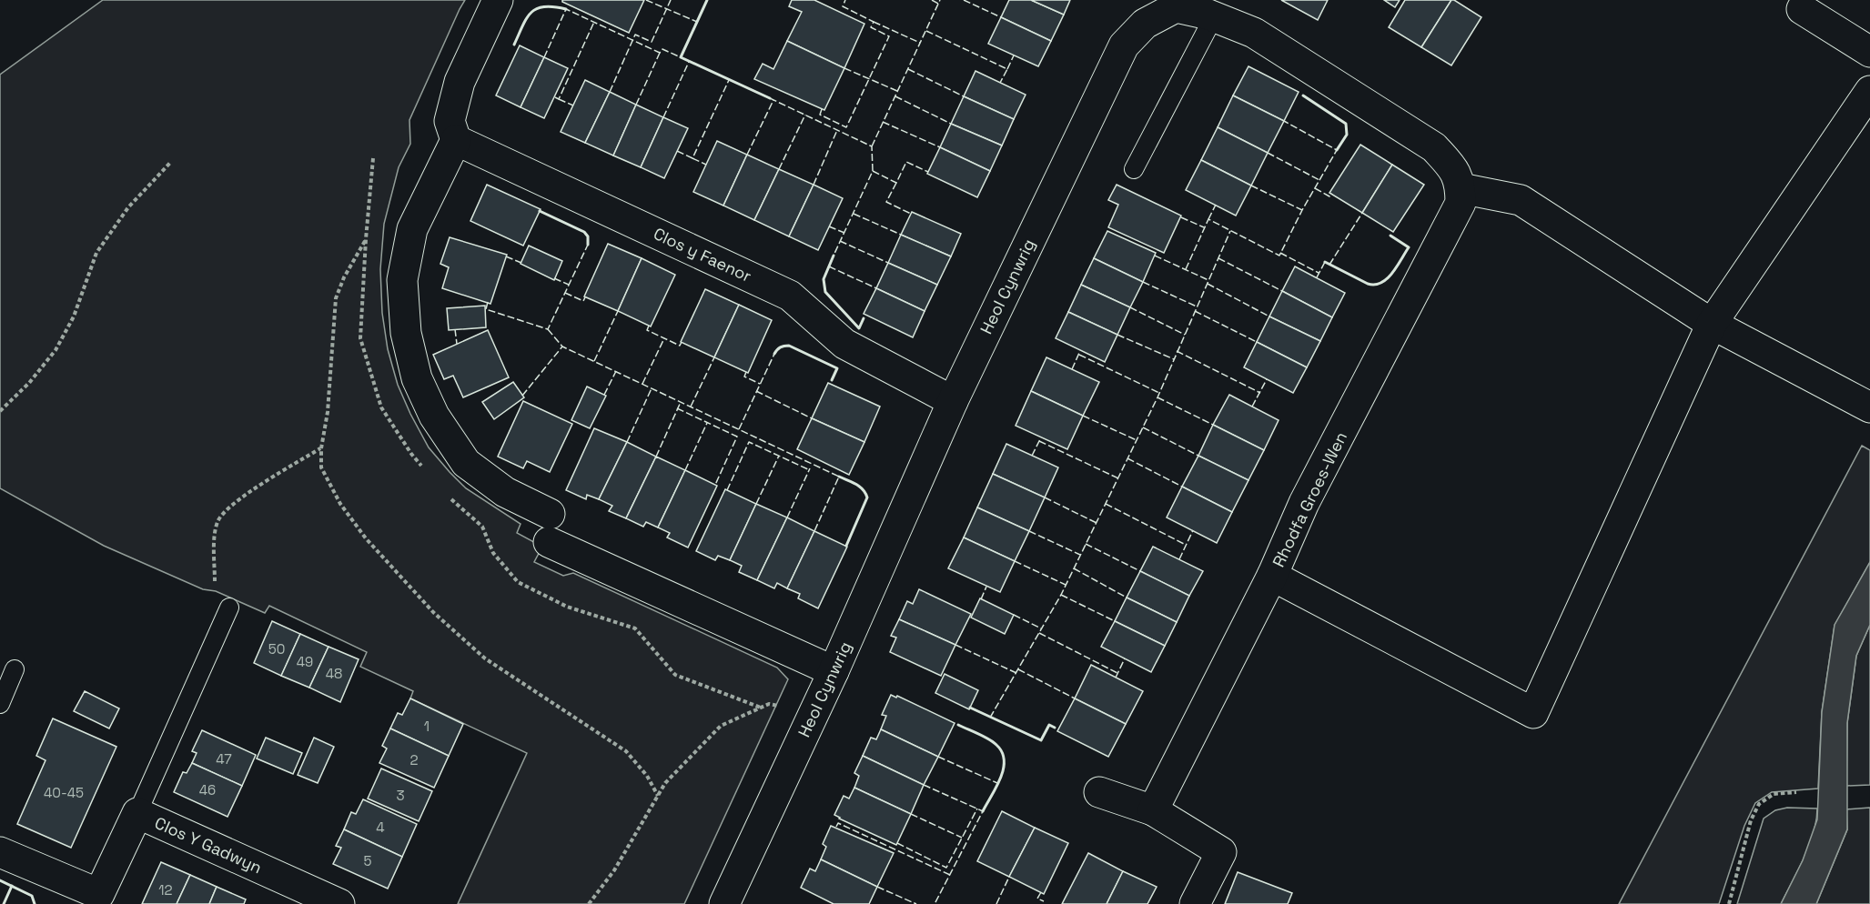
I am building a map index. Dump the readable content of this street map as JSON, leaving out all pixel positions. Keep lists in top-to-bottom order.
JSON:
{
  "streets": {
    "street": [
      "Clos y Faenor",
      "Heol Cynwrig",
      "Rhodfa Groes-Wen",
      "Clos Y Gadwyn"
    ]
  },
  "crossings": [
    ["Clos y Faenor", "Heol Cynwrig"],
    ["Heol Cynwrig", "Rhodfa Groes-Wen"]
  ],
  "house_numbers": [
    "50",
    "49",
    "48",
    "1",
    "47",
    "2",
    "46",
    "40-45",
    "3",
    "4",
    "5",
    "12"
  ]
}
